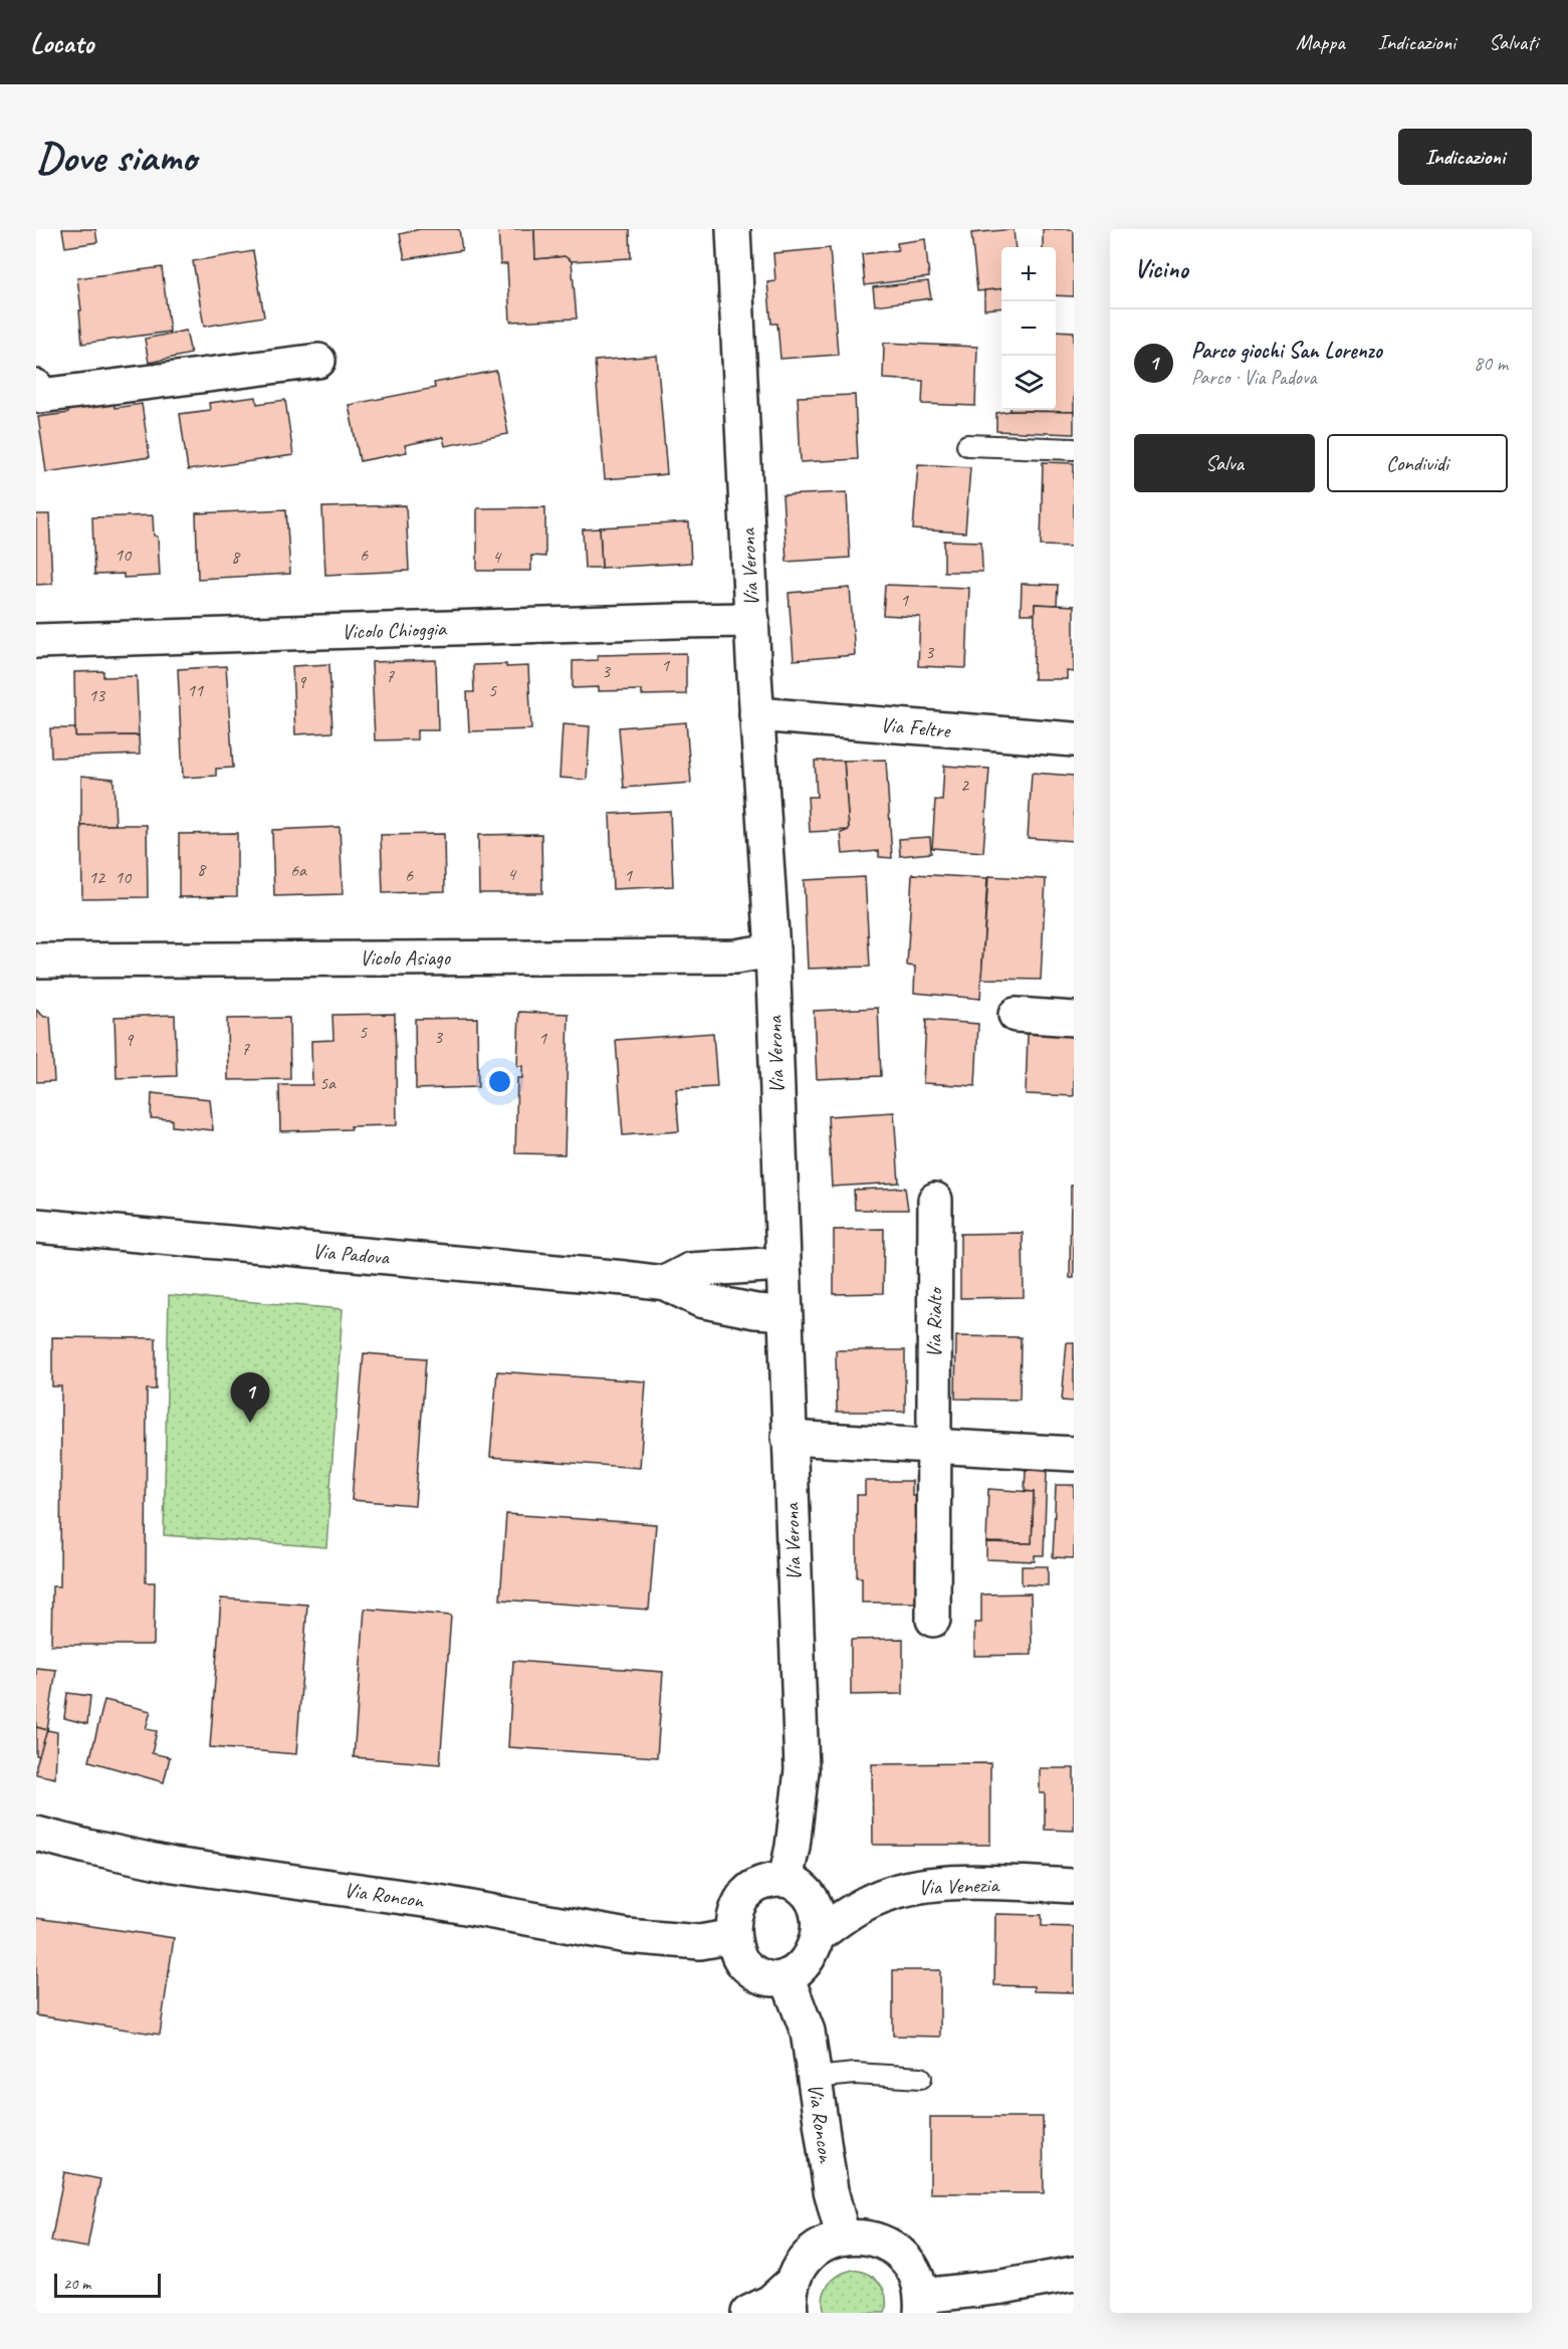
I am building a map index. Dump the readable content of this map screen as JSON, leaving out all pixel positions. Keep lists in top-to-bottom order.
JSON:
{
  "streets": {
    "street": [
      "Via Verona",
      "Vicolo Chioggia",
      "Via Feltre",
      "Vicolo Asiago",
      "Via Padova",
      "Via Rialto",
      "Via Venezia",
      "Via Roncon"
    ]
  },
  "crossings": [
    ["Via Verona", "Vicolo Chioggia"],
    ["Via Verona", "Via Feltre"],
    ["Via Verona", "Vicolo Asiago"],
    ["Via Verona", "Via Padova"],
    ["Via Verona", "Via Venezia"],
    ["Via Verona", "Via Roncon"],
    ["Via Venezia", "Via Roncon"]
  ],
  "house_numbers": [
    "10",
    "6",
    "8",
    "4",
    "1",
    "3",
    "1",
    "3",
    "7",
    "9",
    "11",
    "5",
    "13",
    "2",
    "8",
    "6a",
    "4",
    "6",
    "1",
    "12",
    "10",
    "5",
    "3",
    "1",
    "9",
    "7",
    "5a"
  ],
  "scale_bar": "20 m",
  "page": {
    "header": "Locato",
    "nav": ["Mappa", "Indicazioni", "Salvati"],
    "buttons": [
      "Indicazioni",
      ["Salva", "Condividi"]
    ],
    "title": "Dove siamo",
    "heading": "Vicino",
    "map_buttons": ["+", "−"],
    "list": [
      {
        "mark": "1",
        "name": "Parco giochi San Lorenzo",
        "note": "Parco · Via Padova",
        "value": "80 m"
      }
    ],
    "pins": "1",
    "scale": "20 m"
  }
}
